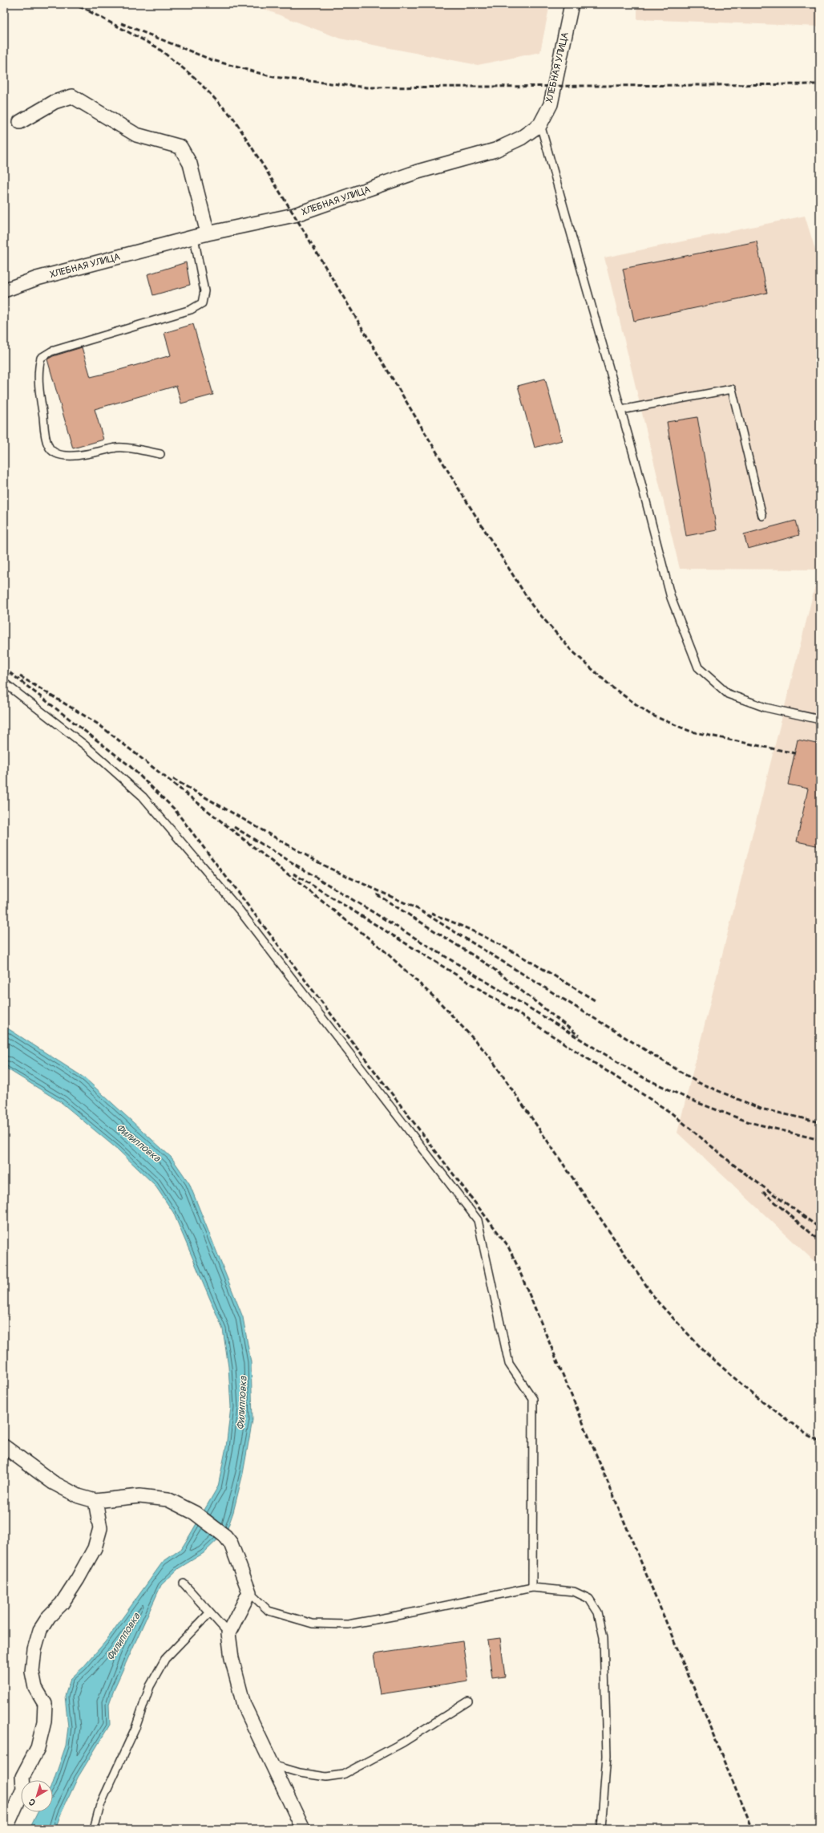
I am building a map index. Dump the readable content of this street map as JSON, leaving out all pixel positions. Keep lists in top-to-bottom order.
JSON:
{
  "streets": {
    "street": ["ХЛЕБНАЯ УЛИЦА"]
  },
  "water": ["Филипповка"],
  "north": "bottom left"
}
